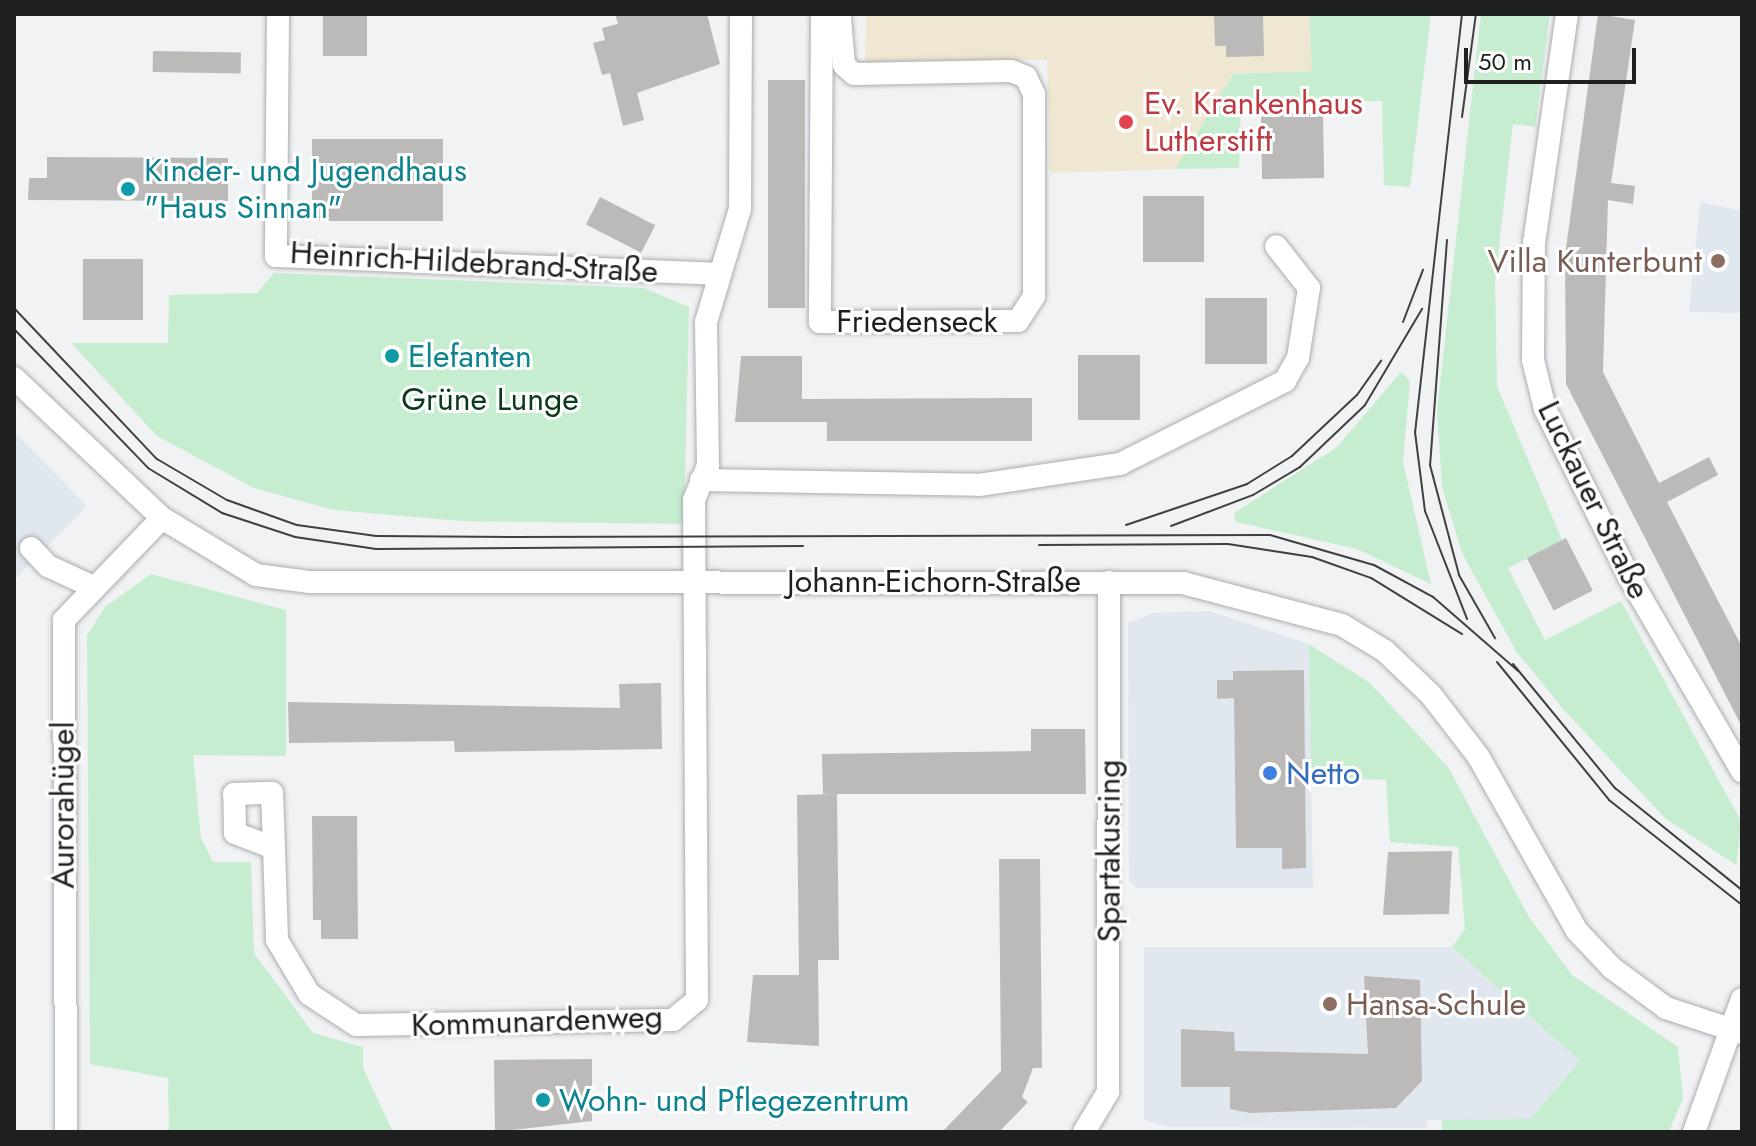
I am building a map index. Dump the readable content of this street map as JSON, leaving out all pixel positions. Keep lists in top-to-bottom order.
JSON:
{
  "streets": {
    "street": [
      "Heinrich-Hildebrand-Straße",
      "Friedenseck",
      "Luckauer Straße",
      "Johann-Eichorn-Straße",
      "Aurorahügel",
      "Spartakusring",
      "Kommunardenweg"
    ]
  },
  "crossings": [
    ["Johann-Eichorn-Straße", "Aurorahügel"],
    ["Johann-Eichorn-Straße", "Spartakusring"],
    ["Johann-Eichorn-Straße", "Kommunardenweg"]
  ],
  "parks": ["Grüne Lunge"],
  "places": [
    "Ev. Krankenhaus Lutherstift",
    "Kinder- und Jugendhaus \"Haus Sinnan\"",
    "Villa Kunterbunt",
    "Elefanten",
    "Netto",
    "Hansa-Schule",
    "Wohn- und Pflegezentrum"
  ],
  "scale_bar": "50 m"
}
